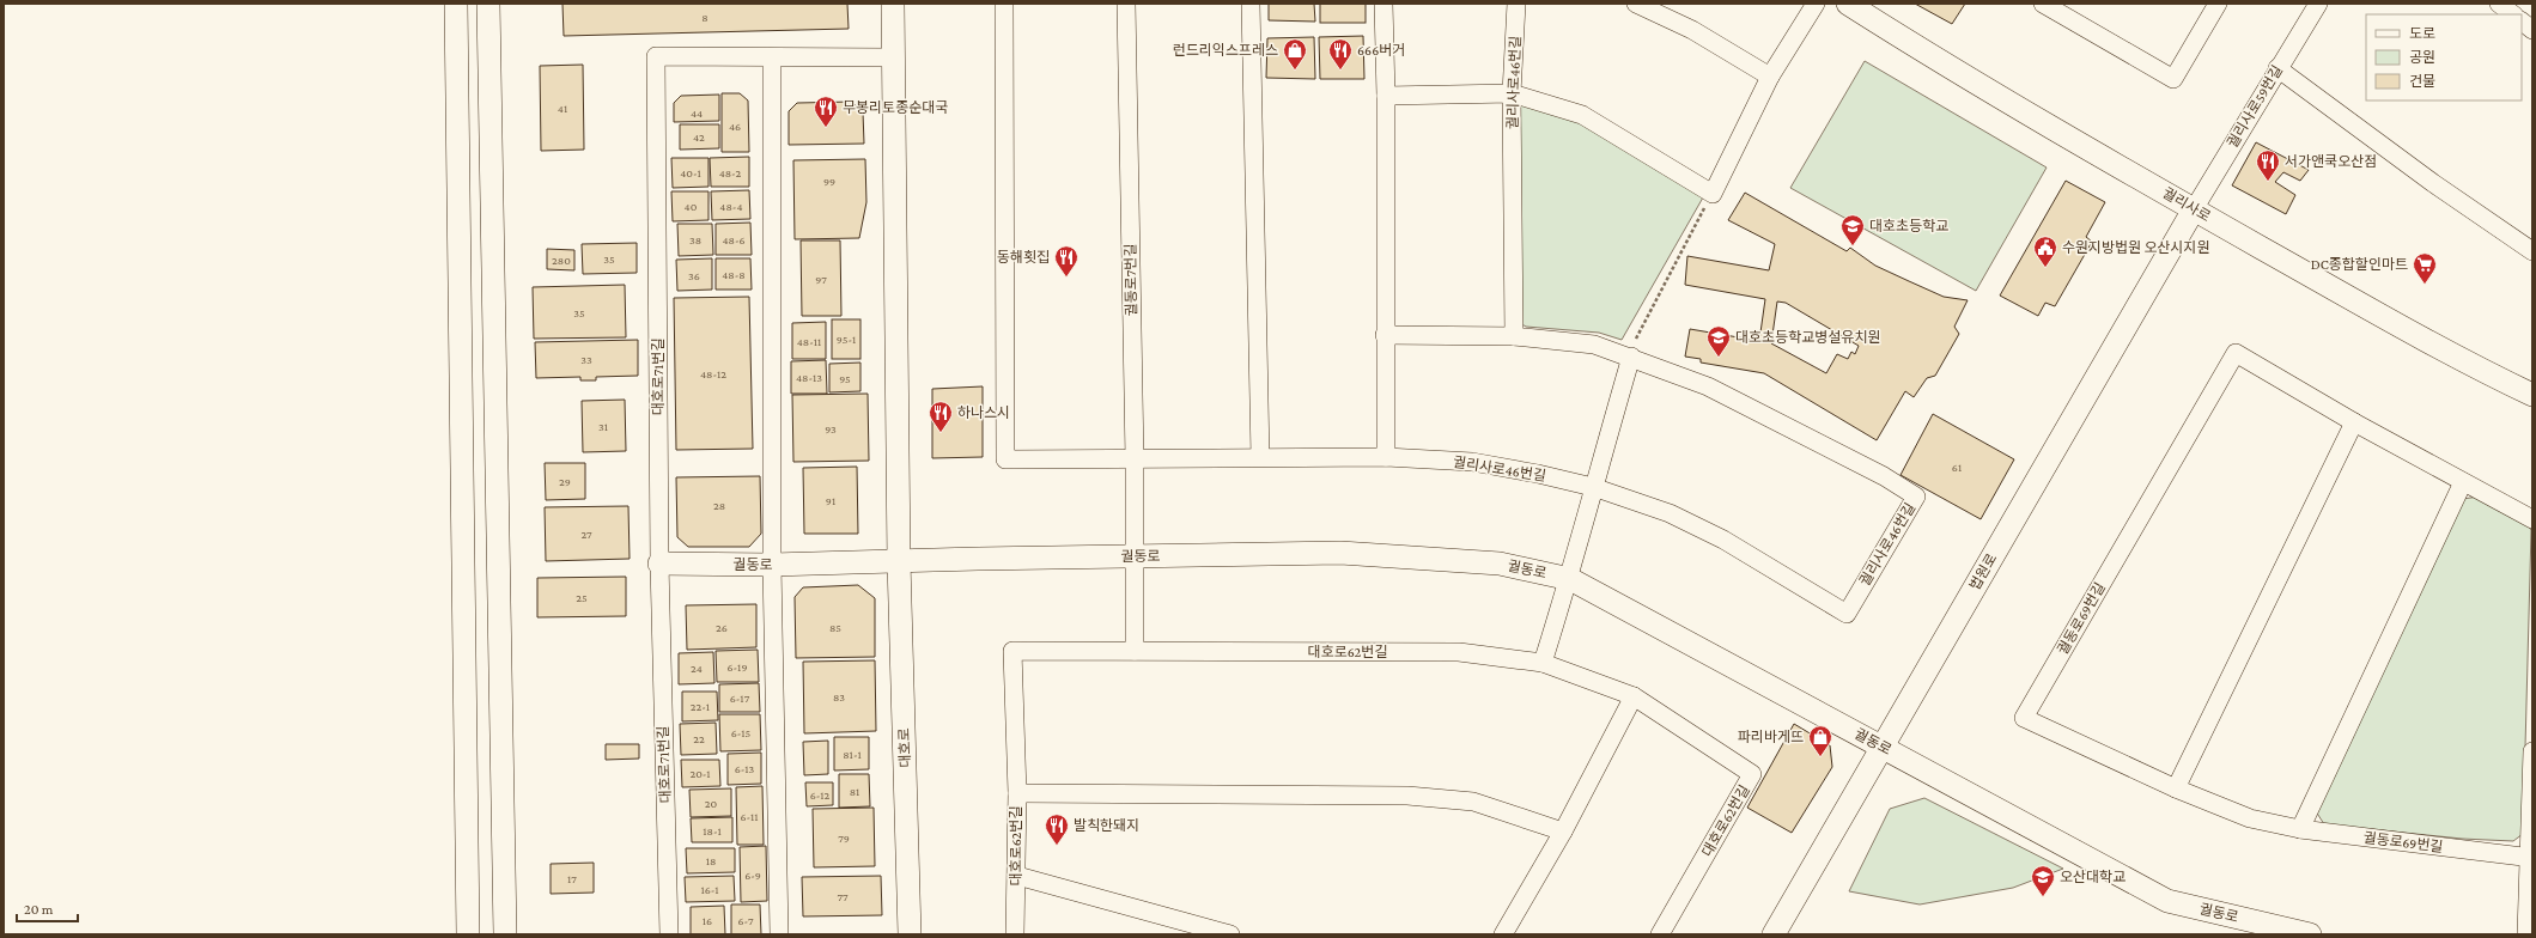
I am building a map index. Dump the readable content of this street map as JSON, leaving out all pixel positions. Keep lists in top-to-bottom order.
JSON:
{
  "streets": {
    "street": [
      "궐리사로46번길",
      "궐리사로59번길",
      "궐리사로",
      "궐동로7번길",
      "대호로71번길",
      "궐동로",
      "법원로",
      "궐동로69번길",
      "대호로62번길",
      "대호로"
    ]
  },
  "crossings": [
    ["궐리사로46번길", "궐동로7번길"],
    ["궐리사로59번길", "궐리사로"],
    ["궐리사로59번길", "법원로"],
    ["궐리사로", "법원로"],
    ["궐동로7번길", "궐동로"],
    ["궐동로7번길", "대호로62번길"],
    ["대호로71번길", "궐동로"],
    ["대호로71번길", "대호로"],
    ["궐동로", "법원로"],
    ["궐동로", "대호로"]
  ],
  "places": {
    "shop": ["런드리익스프레스", "파리바게뜨"],
    "restaurant": [
      "666버거",
      "무봉리토종순대국",
      "서가앤쿡오산점",
      "동해횟집",
      "하나스시",
      "발칙한돼지"
    ],
    "school or university": ["대호초등학교", "대호초등학교병설유치원", "오산대학교"],
    "public building": ["수원지방법원 오산시지원"],
    "supermarket": ["DC종합할인마트"]
  },
  "house_numbers": [
    "8",
    "41",
    "44",
    "46",
    "42",
    "40-1",
    "48-2",
    "99",
    "40",
    "48-4",
    "38",
    "48-6",
    "35",
    "280",
    "48-8",
    "36",
    "97",
    "35",
    "95-1",
    "48-11",
    "33",
    "48-12",
    "48-13",
    "95",
    "31",
    "93",
    "61",
    "29",
    "91",
    "28",
    "27",
    "25",
    "26",
    "85",
    "6-19",
    "24",
    "83",
    "6-17",
    "22-1",
    "6-15",
    "22",
    "81-1",
    "6-13",
    "20-1",
    "81",
    "6-12",
    "20",
    "6-11",
    "18-1",
    "79",
    "18",
    "6-9",
    "17",
    "16-1",
    "77",
    "16",
    "6-7"
  ],
  "legend": ["도로", "공원", "건물"],
  "scale_bar": "20 m"
}
